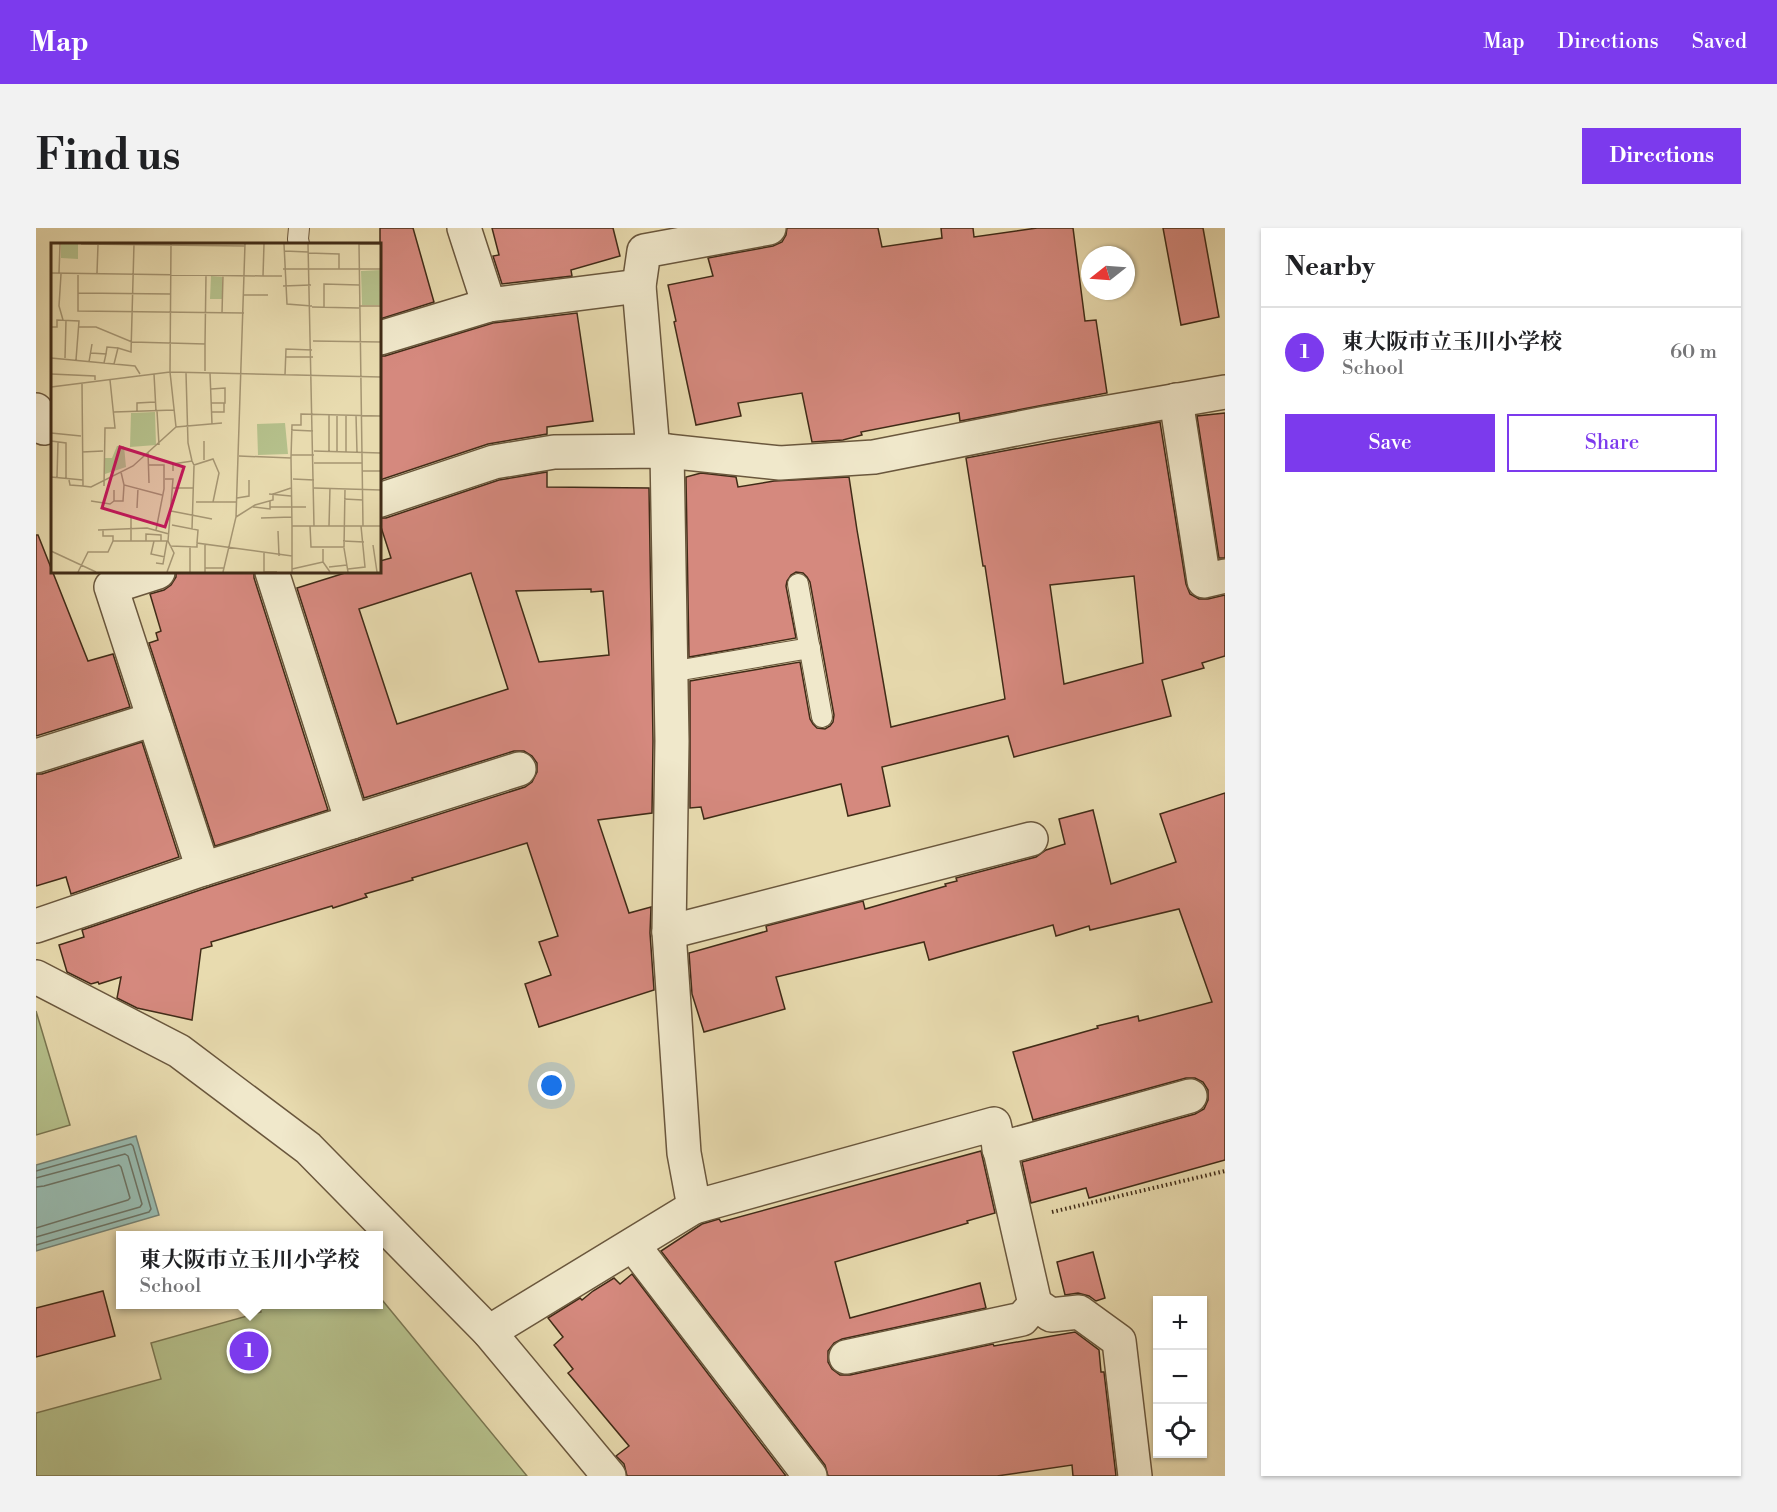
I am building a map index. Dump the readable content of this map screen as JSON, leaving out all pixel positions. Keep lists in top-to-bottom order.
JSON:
{
  "north": "left",
  "page": {
    "header": "Map",
    "nav": ["Map", "Directions", "Saved"],
    "buttons": [
      "Directions",
      ["Save", "Share"]
    ],
    "title": "Find us",
    "heading": "Nearby",
    "list": [
      {
        "mark": "1",
        "name": "東大阪市立玉川小学校",
        "note": "School",
        "value": "60 m"
      }
    ],
    "popup": ["東大阪市立玉川小学校", "School"],
    "map_buttons": ["+", "−"],
    "pins": "1"
  }
}
